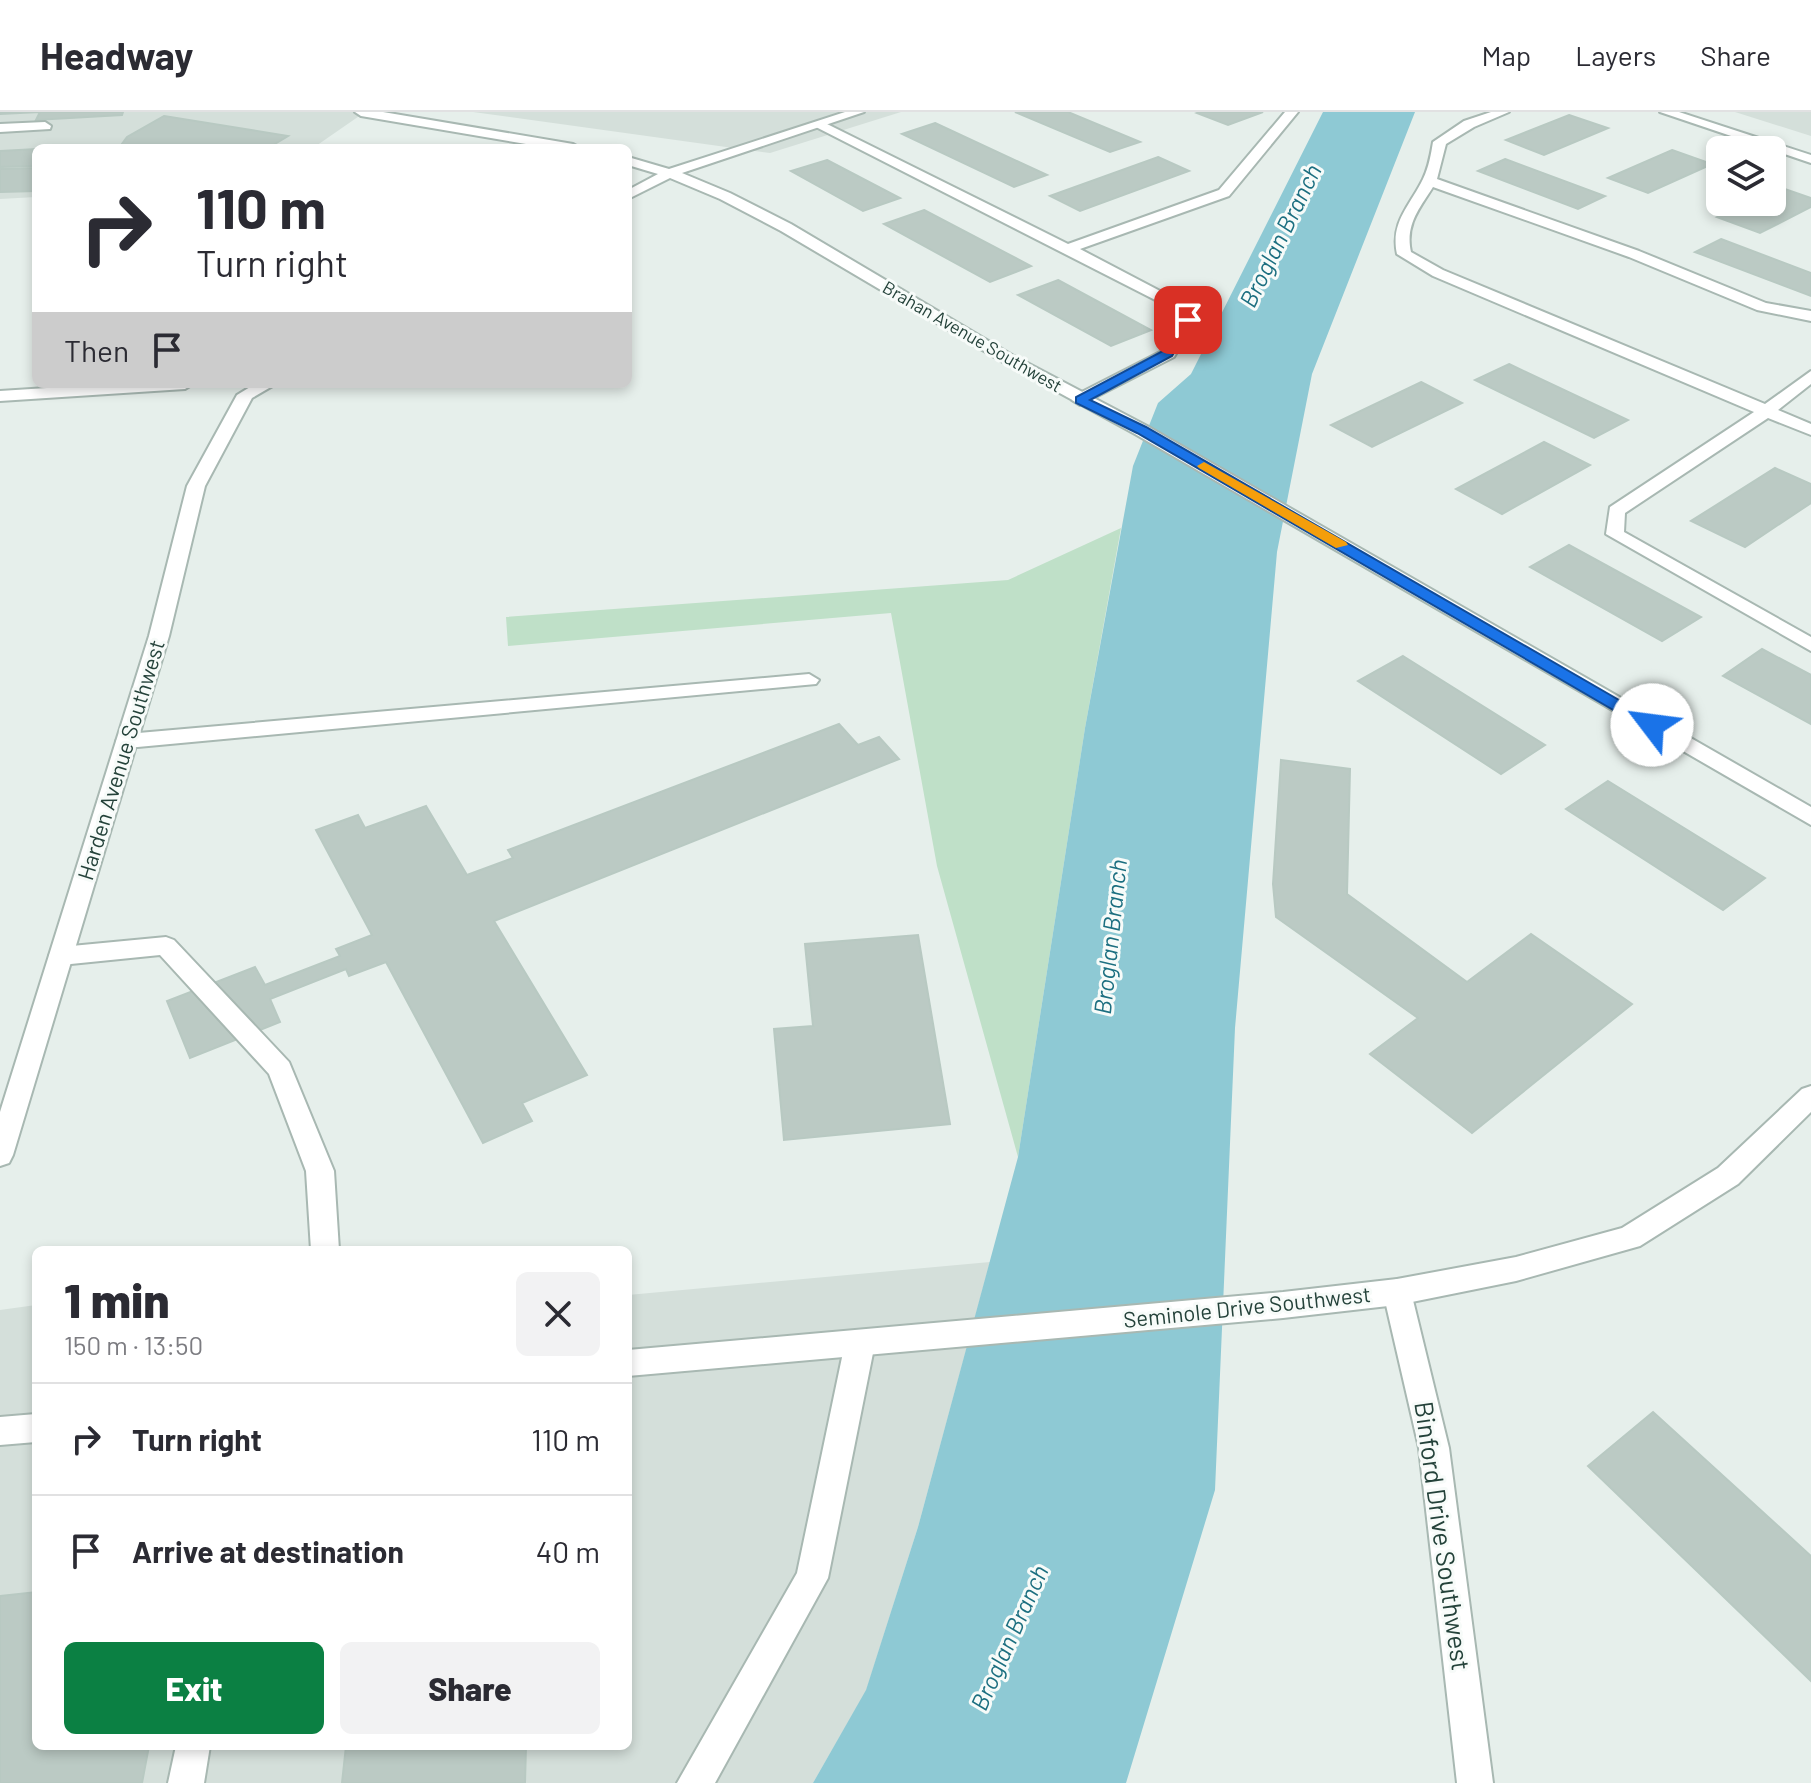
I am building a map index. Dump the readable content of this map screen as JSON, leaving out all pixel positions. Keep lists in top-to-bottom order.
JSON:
{
  "streets": {
    "street": [
      "Brahan Avenue Southwest",
      "Harden Avenue Southwest",
      "Seminole Drive Southwest",
      "Binford Drive Southwest"
    ]
  },
  "crossings": [
    ["Seminole Drive Southwest", "Binford Drive Southwest"]
  ],
  "water": ["Broglan Branch"],
  "page": {
    "header": "Headway",
    "nav": ["Map", "Layers", "Share"],
    "turn": ["110 m", "Turn right"],
    "then": "Then",
    "heading": ["1 min", "150 m · 13:50"],
    "list": [
      {
        "name": "Turn right",
        "value": "110 m"
      },
      {
        "name": "Arrive at destination",
        "value": "40 m"
      }
    ],
    "buttons": ["Exit", "Share"]
  }
}
